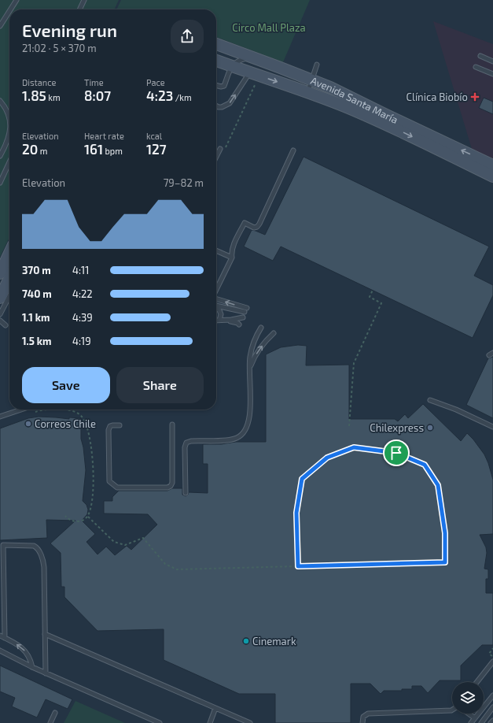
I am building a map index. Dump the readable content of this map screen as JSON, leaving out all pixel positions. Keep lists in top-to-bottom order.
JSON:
{
  "streets": {
    "main road": ["Avenida Santa María"]
  },
  "parks": ["Circo Mall Plaza"],
  "places": {
    "health": ["Clínica Biobío"],
    "other": ["Correos Chile", "Chilexpress", "Cinemark"]
  },
  "page": {
    "heading": ["Evening run", "21:02 · 5 × 370 m"],
    "stats": [
      ["Distance", "1.85 km"],
      ["Time", "8:07"],
      ["Pace", "4:23 /km"],
      ["Elevation", "20 m"],
      ["Heart rate", "161 bpm"],
      ["kcal", "127"]
    ],
    "chart": ["Elevation", "79–82 m"],
    "list": [
      {
        "name": "370 m",
        "note": "4:11"
      },
      {
        "name": "740 m",
        "note": "4:22"
      },
      {
        "name": "1.1 km",
        "note": "4:39"
      },
      {
        "name": "1.5 km",
        "note": "4:19"
      }
    ],
    "buttons": ["Save", "Share"]
  }
}
